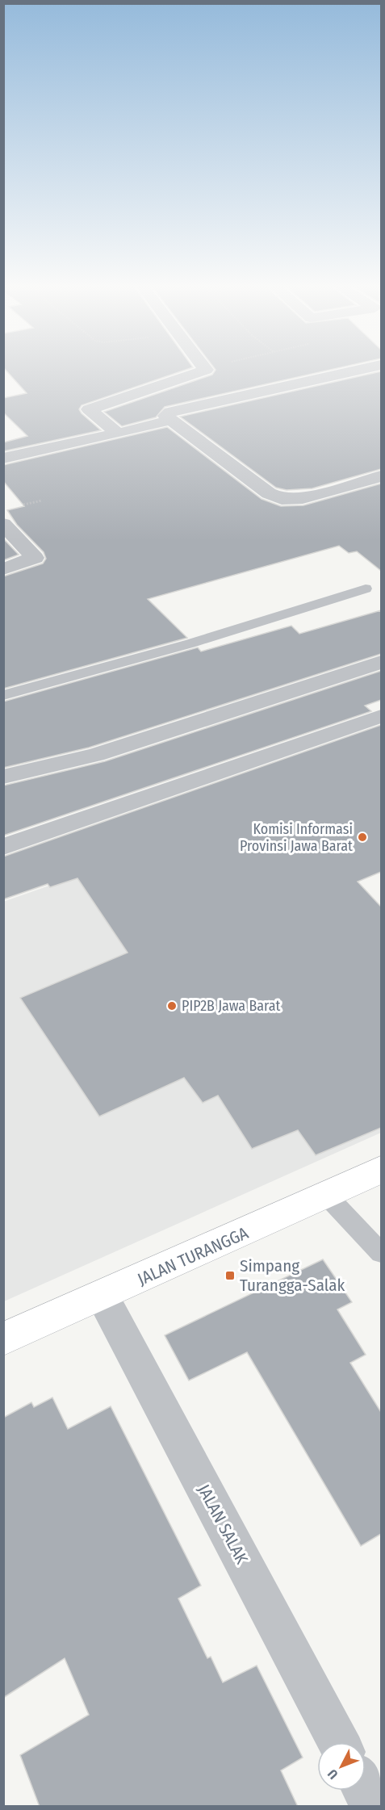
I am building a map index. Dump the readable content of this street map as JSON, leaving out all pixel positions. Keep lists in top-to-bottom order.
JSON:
{
  "streets": {
    "main road": ["JALAN TURANGGA"],
    "street": ["JALAN SALAK"]
  },
  "crossings": [
    ["JALAN TURANGGA", "JALAN SALAK"]
  ],
  "places": {
    "other": ["Komisi Informasi Provinsi Jawa Barat", "PIP2B Jawa Barat"],
    "transit": ["Simpang Turangga-Salak"]
  },
  "north": "bottom left"
}
